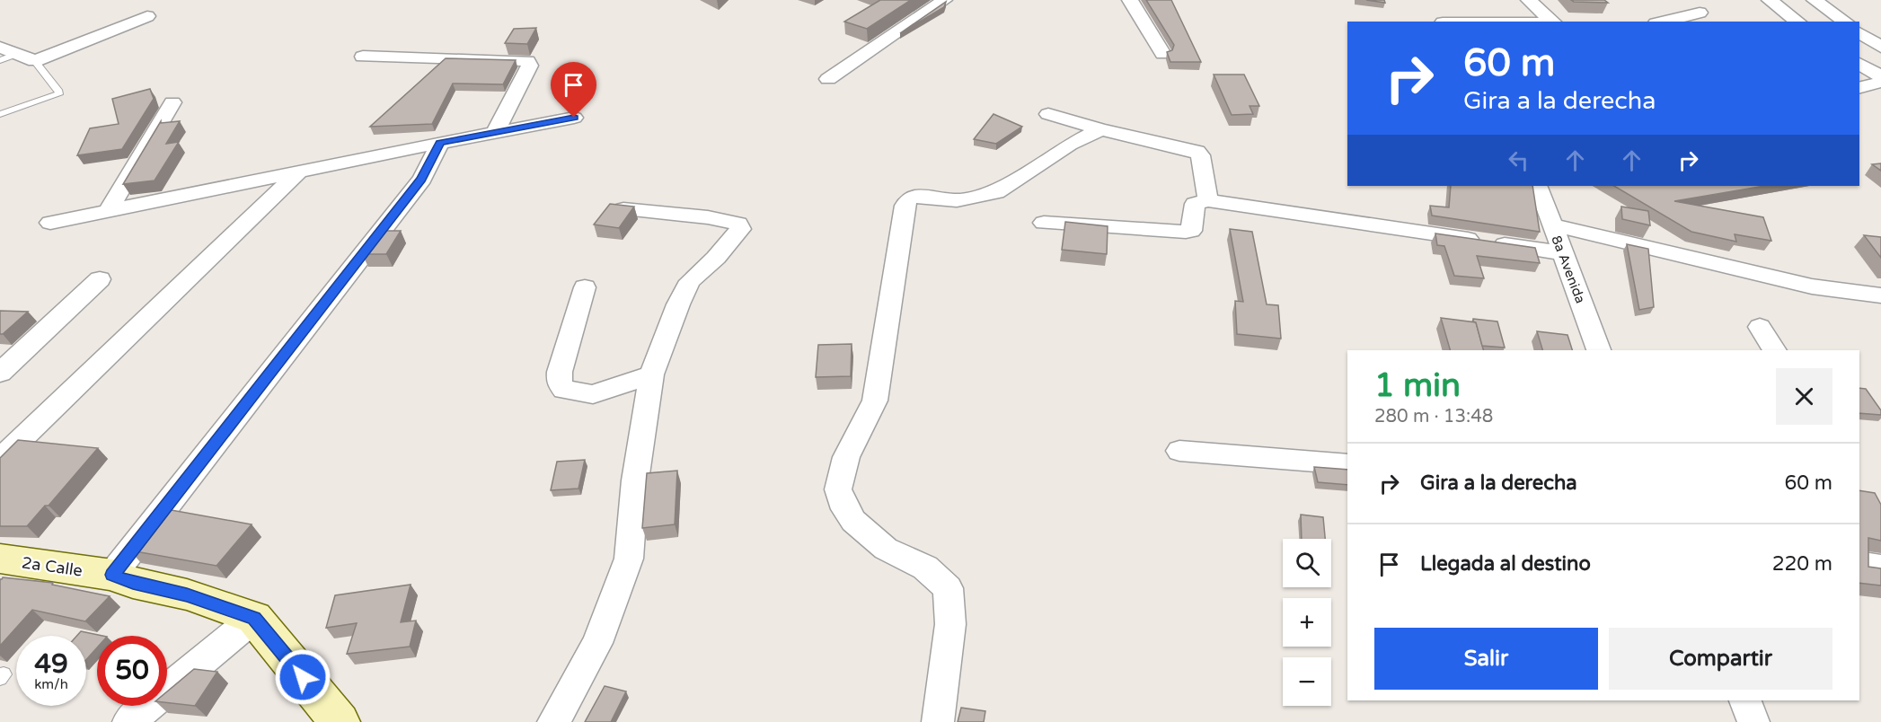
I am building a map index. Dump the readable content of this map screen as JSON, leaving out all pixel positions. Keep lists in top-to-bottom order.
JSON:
{
  "streets": {
    "main road": ["2a Calle"],
    "street": ["8a Avenida"]
  },
  "page": {
    "turn": ["60 m", "Gira a la derecha"],
    "heading": ["1 min", "280 m · 13:48"],
    "list": [
      {
        "name": "Gira a la derecha",
        "value": "60 m"
      },
      {
        "name": "Llegada al destino",
        "value": "220 m"
      }
    ],
    "map_buttons": ["+", "−"],
    "buttons": ["Salir", "Compartir"],
    "speed": "49 km/h",
    "limit": "50"
  }
}
